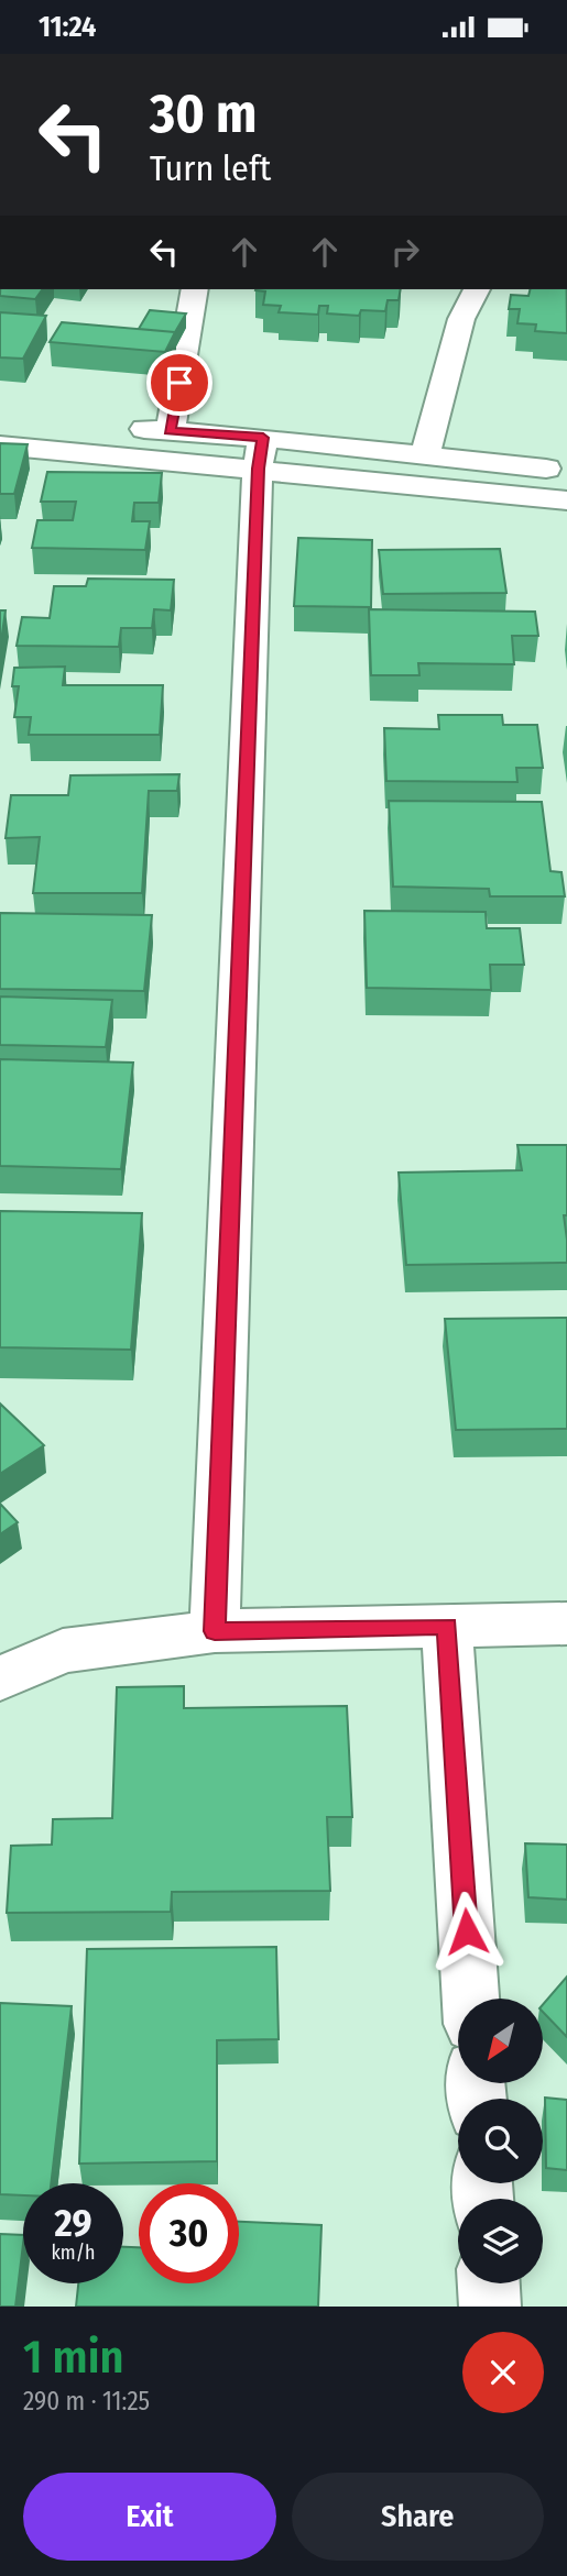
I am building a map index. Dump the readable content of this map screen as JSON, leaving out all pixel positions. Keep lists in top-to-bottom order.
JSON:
{
  "north": "bottom left",
  "page": {
    "status": "11:24",
    "turn": ["30 m", "Turn left"],
    "speed": "29 km/h",
    "limit": "30",
    "heading": ["1 min", "290 m · 11:25"],
    "buttons": ["Exit", "Share"]
  }
}
